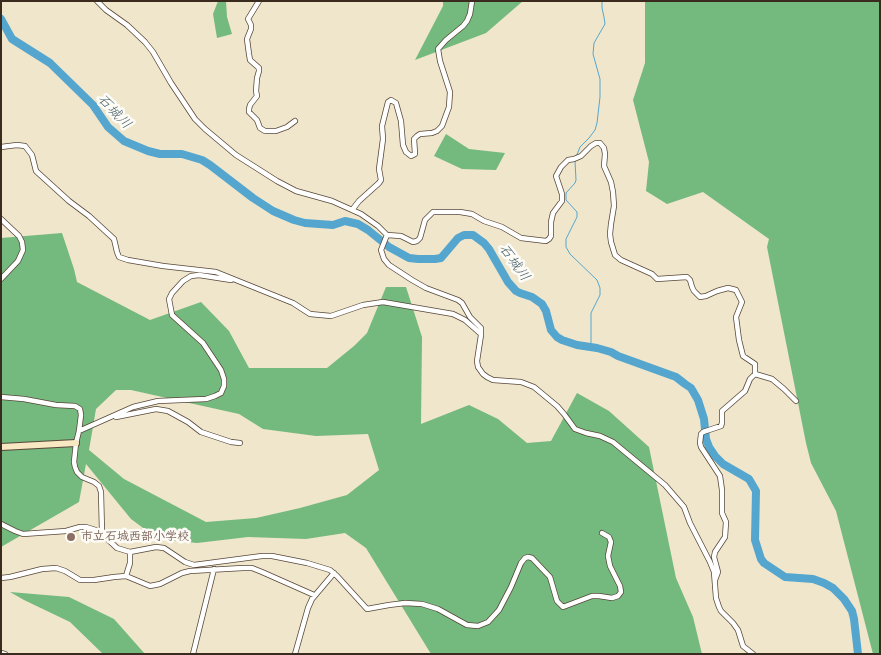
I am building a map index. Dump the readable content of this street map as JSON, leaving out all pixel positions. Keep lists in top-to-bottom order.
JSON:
{
  "water": ["石城川"],
  "places": ["市立石城西部小学校"]
}
